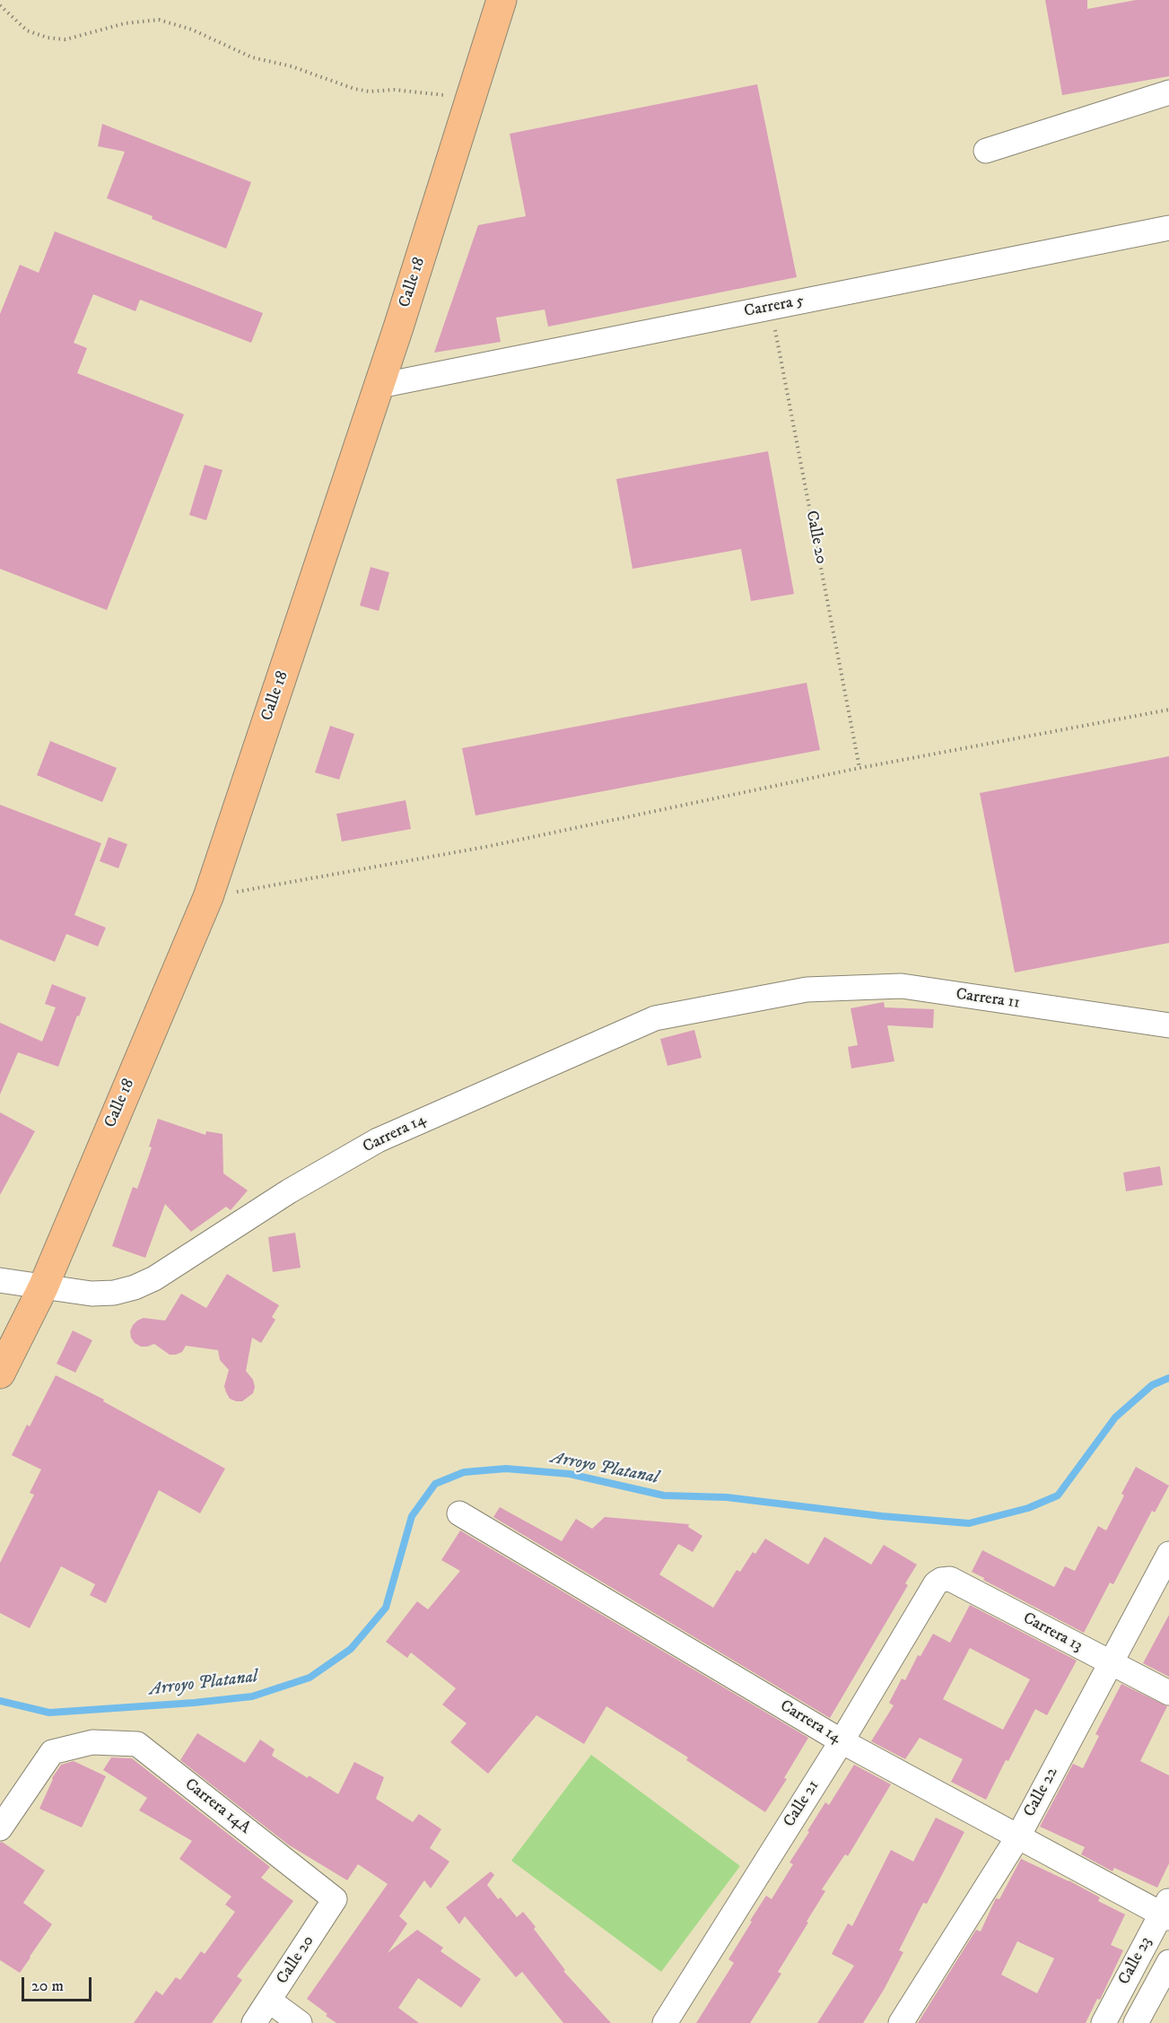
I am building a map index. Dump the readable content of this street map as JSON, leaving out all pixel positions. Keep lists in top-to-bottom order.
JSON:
{
  "streets": {
    "main road": ["Calle 18"],
    "street": [
      "Carrera 5",
      "Calle 20",
      "Carrera 11",
      "Carrera 14",
      "Carrera 13",
      "Calle 22",
      "Calle 21",
      "Carrera 14A",
      "Calle 23"
    ]
  },
  "crossings": [
    ["Calle 18", "Carrera 5"],
    ["Calle 18", "Carrera 14"],
    ["Carrera 5", "Calle 20"],
    ["Calle 20", "Carrera 14A"],
    ["Carrera 11", "Carrera 14"],
    ["Carrera 14", "Calle 22"],
    ["Carrera 14", "Calle 21"],
    ["Carrera 14", "Calle 23"],
    ["Carrera 13", "Calle 22"],
    ["Carrera 13", "Calle 21"]
  ],
  "water": ["Arroyo Platanal"],
  "scale_bar": "20 m"
}
